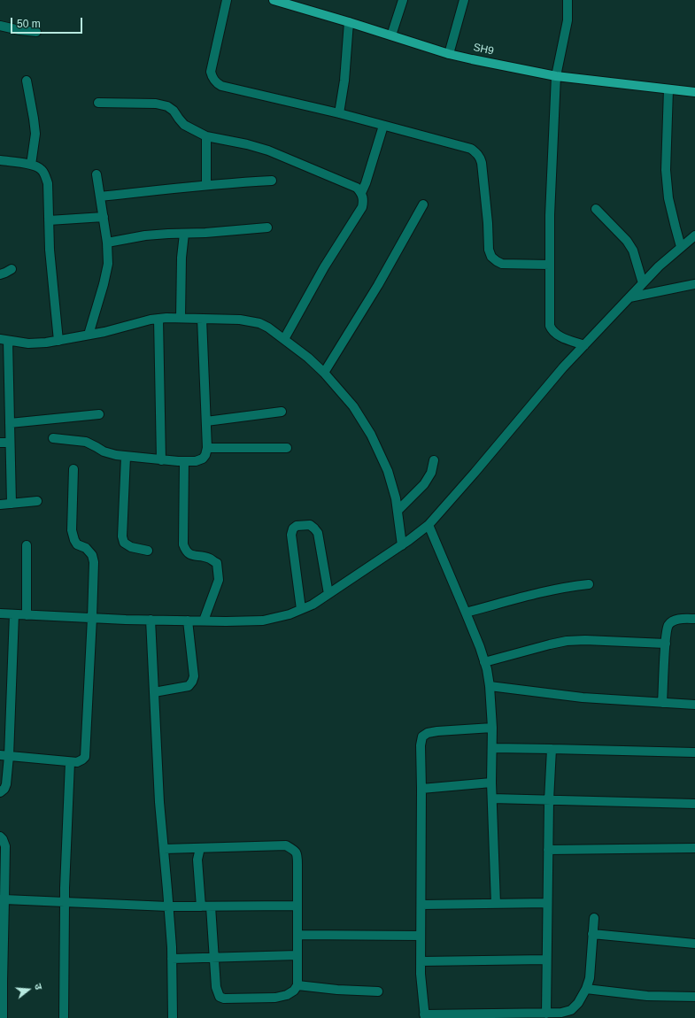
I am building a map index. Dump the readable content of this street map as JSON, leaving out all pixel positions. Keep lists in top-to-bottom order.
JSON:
{
  "streets": {
    "main road": ["SH9"]
  },
  "scale_bar": "50 m",
  "north": "right"
}
